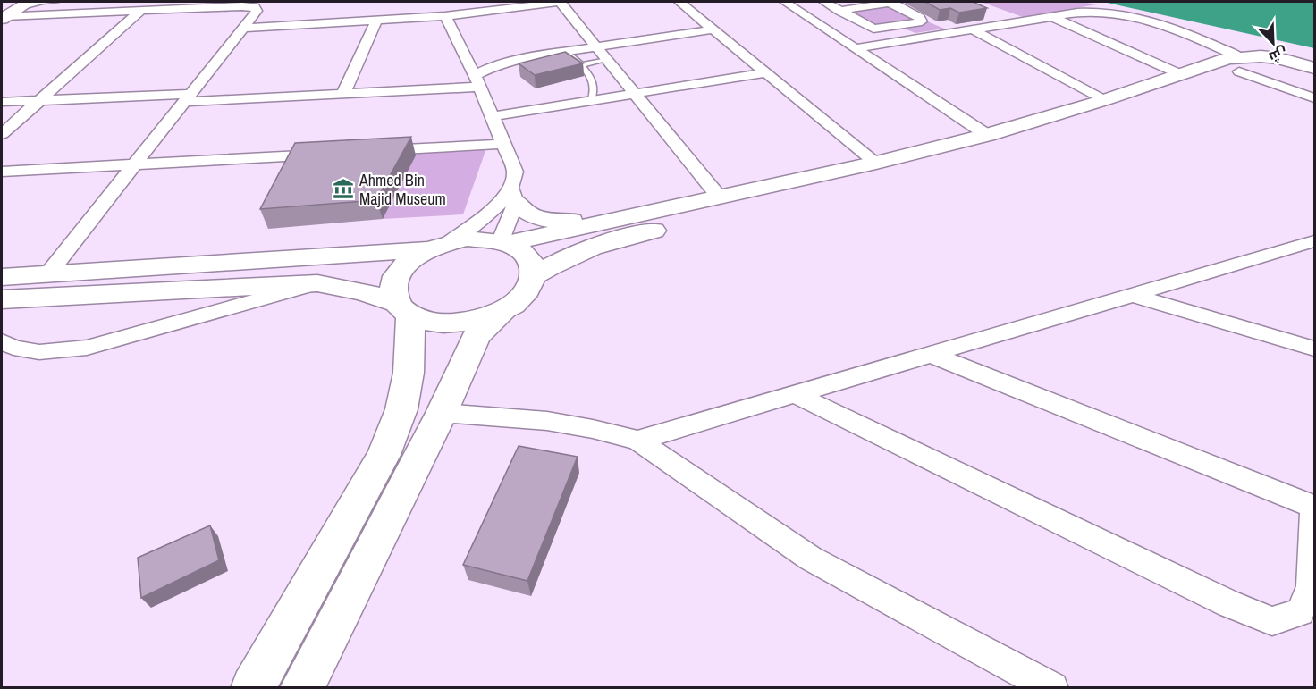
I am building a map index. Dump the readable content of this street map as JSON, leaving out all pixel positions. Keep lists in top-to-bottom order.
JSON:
{
  "places": {
    "museum": ["Ahmed Bin Majid Museum"]
  },
  "north": "bottom right"
}
